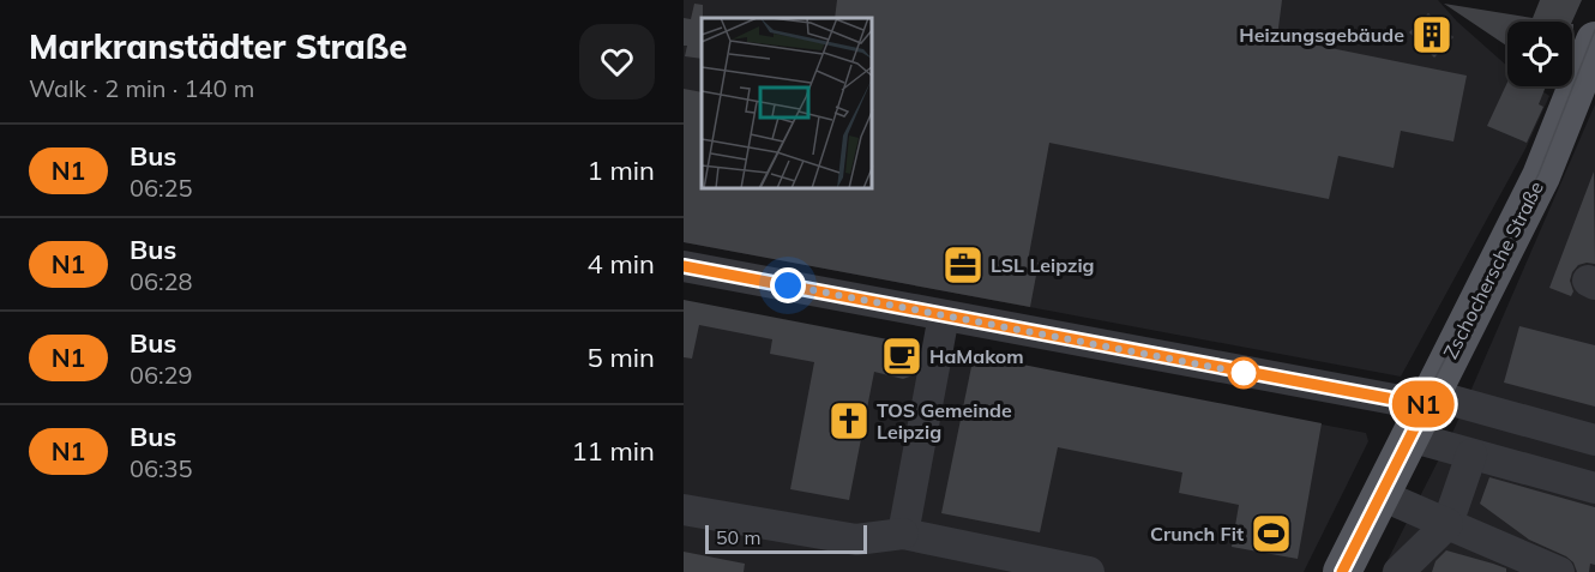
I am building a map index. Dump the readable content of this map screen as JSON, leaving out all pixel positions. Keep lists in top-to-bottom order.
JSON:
{
  "streets": {
    "main road": ["Zschochersche Straße"]
  },
  "places": {
    "building": ["Heizungsgebäude"],
    "office": ["LSL Leipzig"],
    "cafe": ["HaMakom"],
    "church": ["TOS Gemeinde Leipzig"],
    "sports": ["Crunch Fit"]
  },
  "lines": ["bus line N1"],
  "scale_bar": "50 m",
  "page": {
    "heading": ["Markranstädter Straße", "Walk · 2 min · 140 m"],
    "on_map": "N1",
    "list": [
      {
        "mark": "N1",
        "name": "Bus",
        "note": "06:25",
        "value": "1 min"
      },
      {
        "mark": "N1",
        "name": "Bus",
        "note": "06:28",
        "value": "4 min"
      },
      {
        "mark": "N1",
        "name": "Bus",
        "note": "06:29",
        "value": "5 min"
      },
      {
        "mark": "N1",
        "name": "Bus",
        "note": "06:35",
        "value": "11 min"
      }
    ],
    "scale": "50 m"
  }
}
